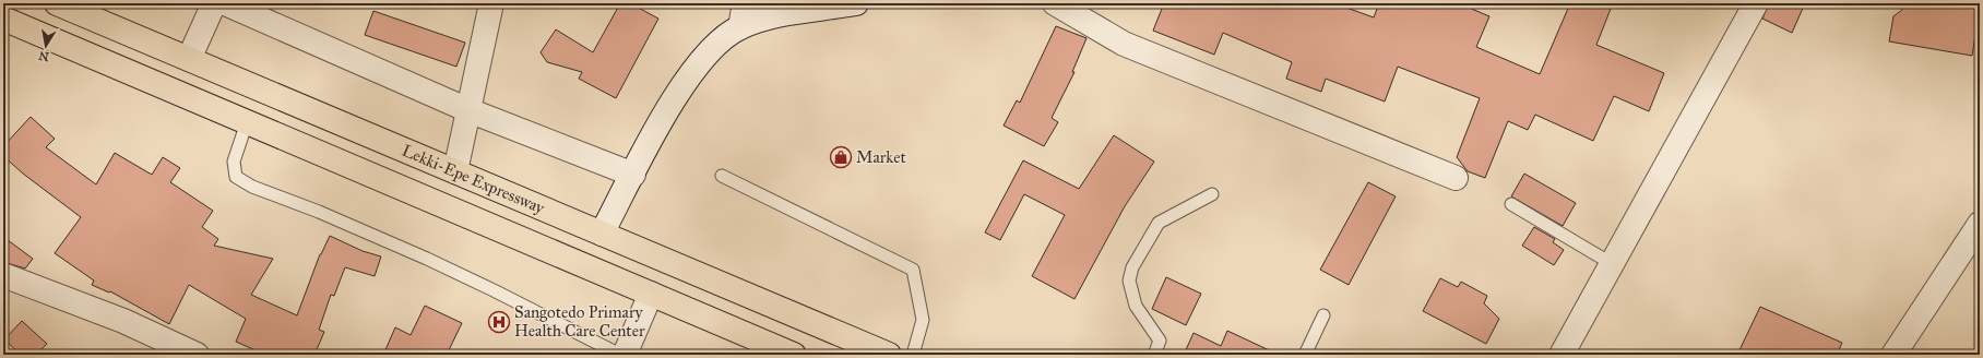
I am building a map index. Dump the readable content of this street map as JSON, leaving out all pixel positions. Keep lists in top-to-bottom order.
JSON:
{
  "streets": {
    "highway": ["Lekki-Epe Expressway"]
  },
  "places": {
    "shop": ["Market"],
    "hospital": ["Sangotedo Primary Health Care Center"]
  },
  "north": "bottom"
}
